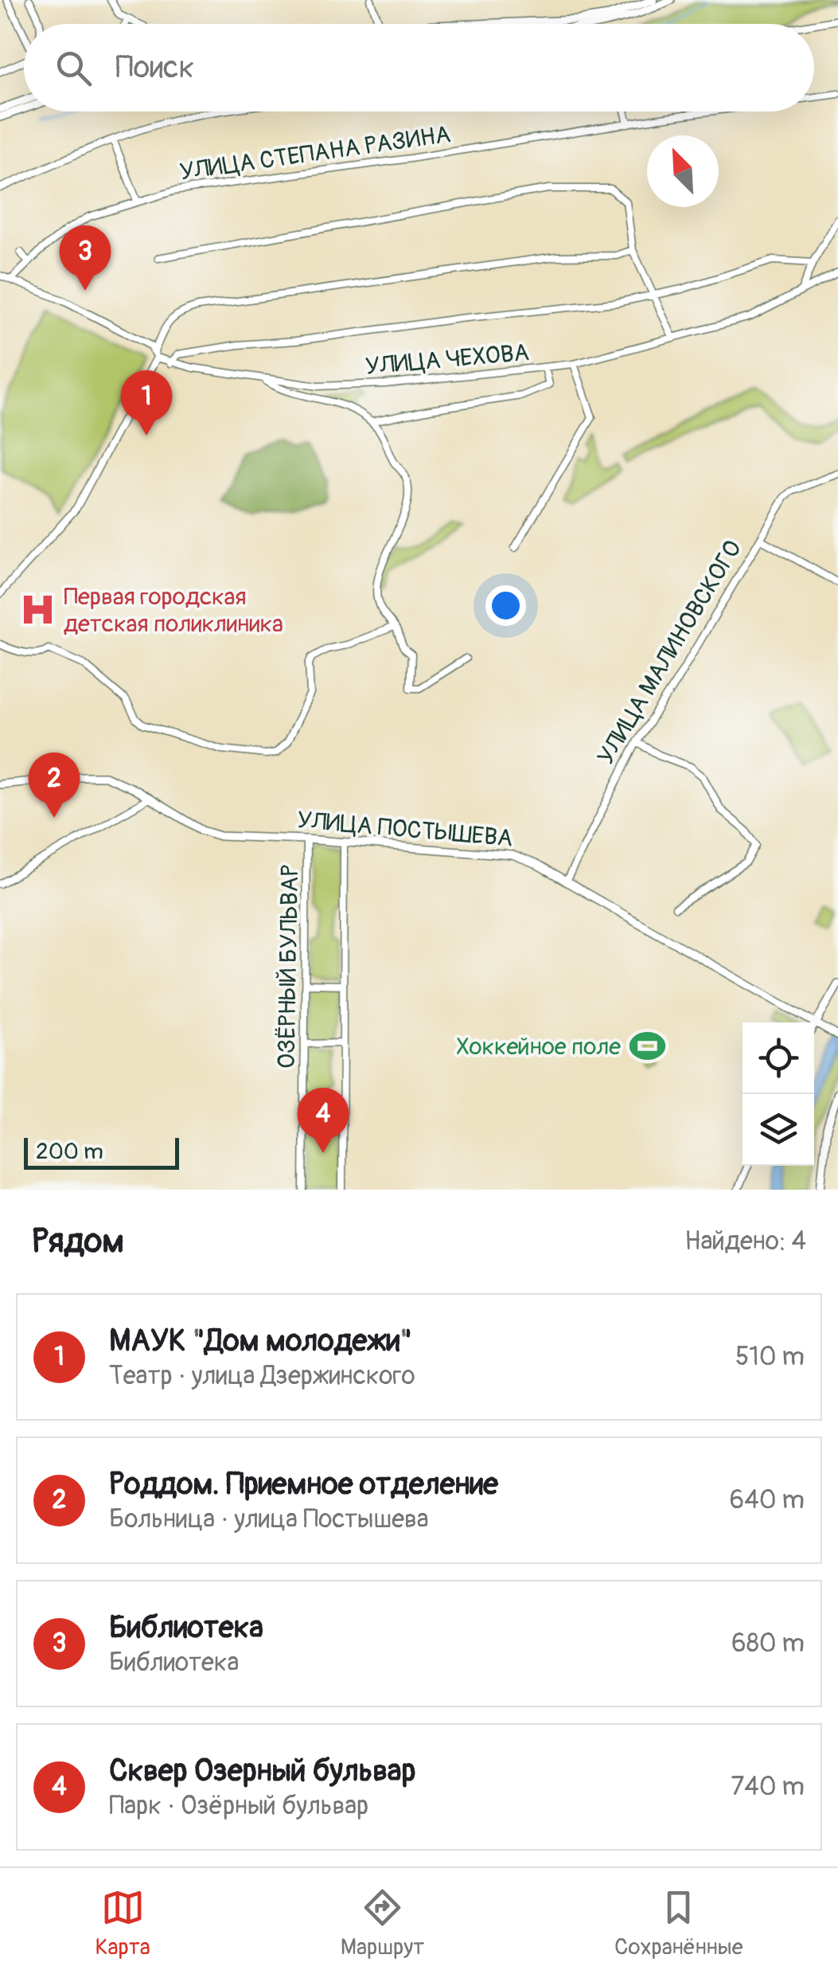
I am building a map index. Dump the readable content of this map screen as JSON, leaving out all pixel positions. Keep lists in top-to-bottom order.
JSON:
{
  "streets": {
    "main road": ["УЛИЦА ПОСТЫШЕВА"],
    "street": [
      "УЛИЦА СТЕПАНА РАЗИНА",
      "УЛИЦА ЧЕХОВА",
      "УЛИЦА МАЛИНОВСКОГО",
      "ОЗЁРНЫЙ БУЛЬВАР"
    ]
  },
  "crossings": [
    ["УЛИЦА СТЕПАНА РАЗИНА", "УЛИЦА ЧЕХОВА"],
    ["УЛИЦА МАЛИНОВСКОГО", "УЛИЦА ПОСТЫШЕВА"],
    ["УЛИЦА ПОСТЫШЕВА", "ОЗЁРНЫЙ БУЛЬВАР"]
  ],
  "places": {
    "hospital": ["Первая городская детская поликлиника"],
    "sports": ["Хоккейное поле"]
  },
  "scale_bar": "200 m",
  "north": "top left",
  "page": {
    "search": "Поиск",
    "pins": [
      "3",
      "1",
      "2",
      "4"
    ],
    "scale": "200 m",
    "heading": ["Рядом", "Найдено: 4"],
    "list": [
      {
        "mark": "1",
        "name": "МАУК \"Дом молодежи\"",
        "note": "Театр · улица Дзержинского",
        "value": "510 m"
      },
      {
        "mark": "2",
        "name": "Роддом. Приемное отделение",
        "note": "Больница · улица Постышева",
        "value": "640 m"
      },
      {
        "mark": "3",
        "name": "Библиотека",
        "note": "Библиотека",
        "value": "680 m"
      },
      {
        "mark": "4",
        "name": "Сквер Озерный бульвар",
        "note": "Парк · Озёрный бульвар",
        "value": "740 m"
      }
    ],
    "nav": ["Карта", "Маршрут", "Сохранённые"]
  }
}
